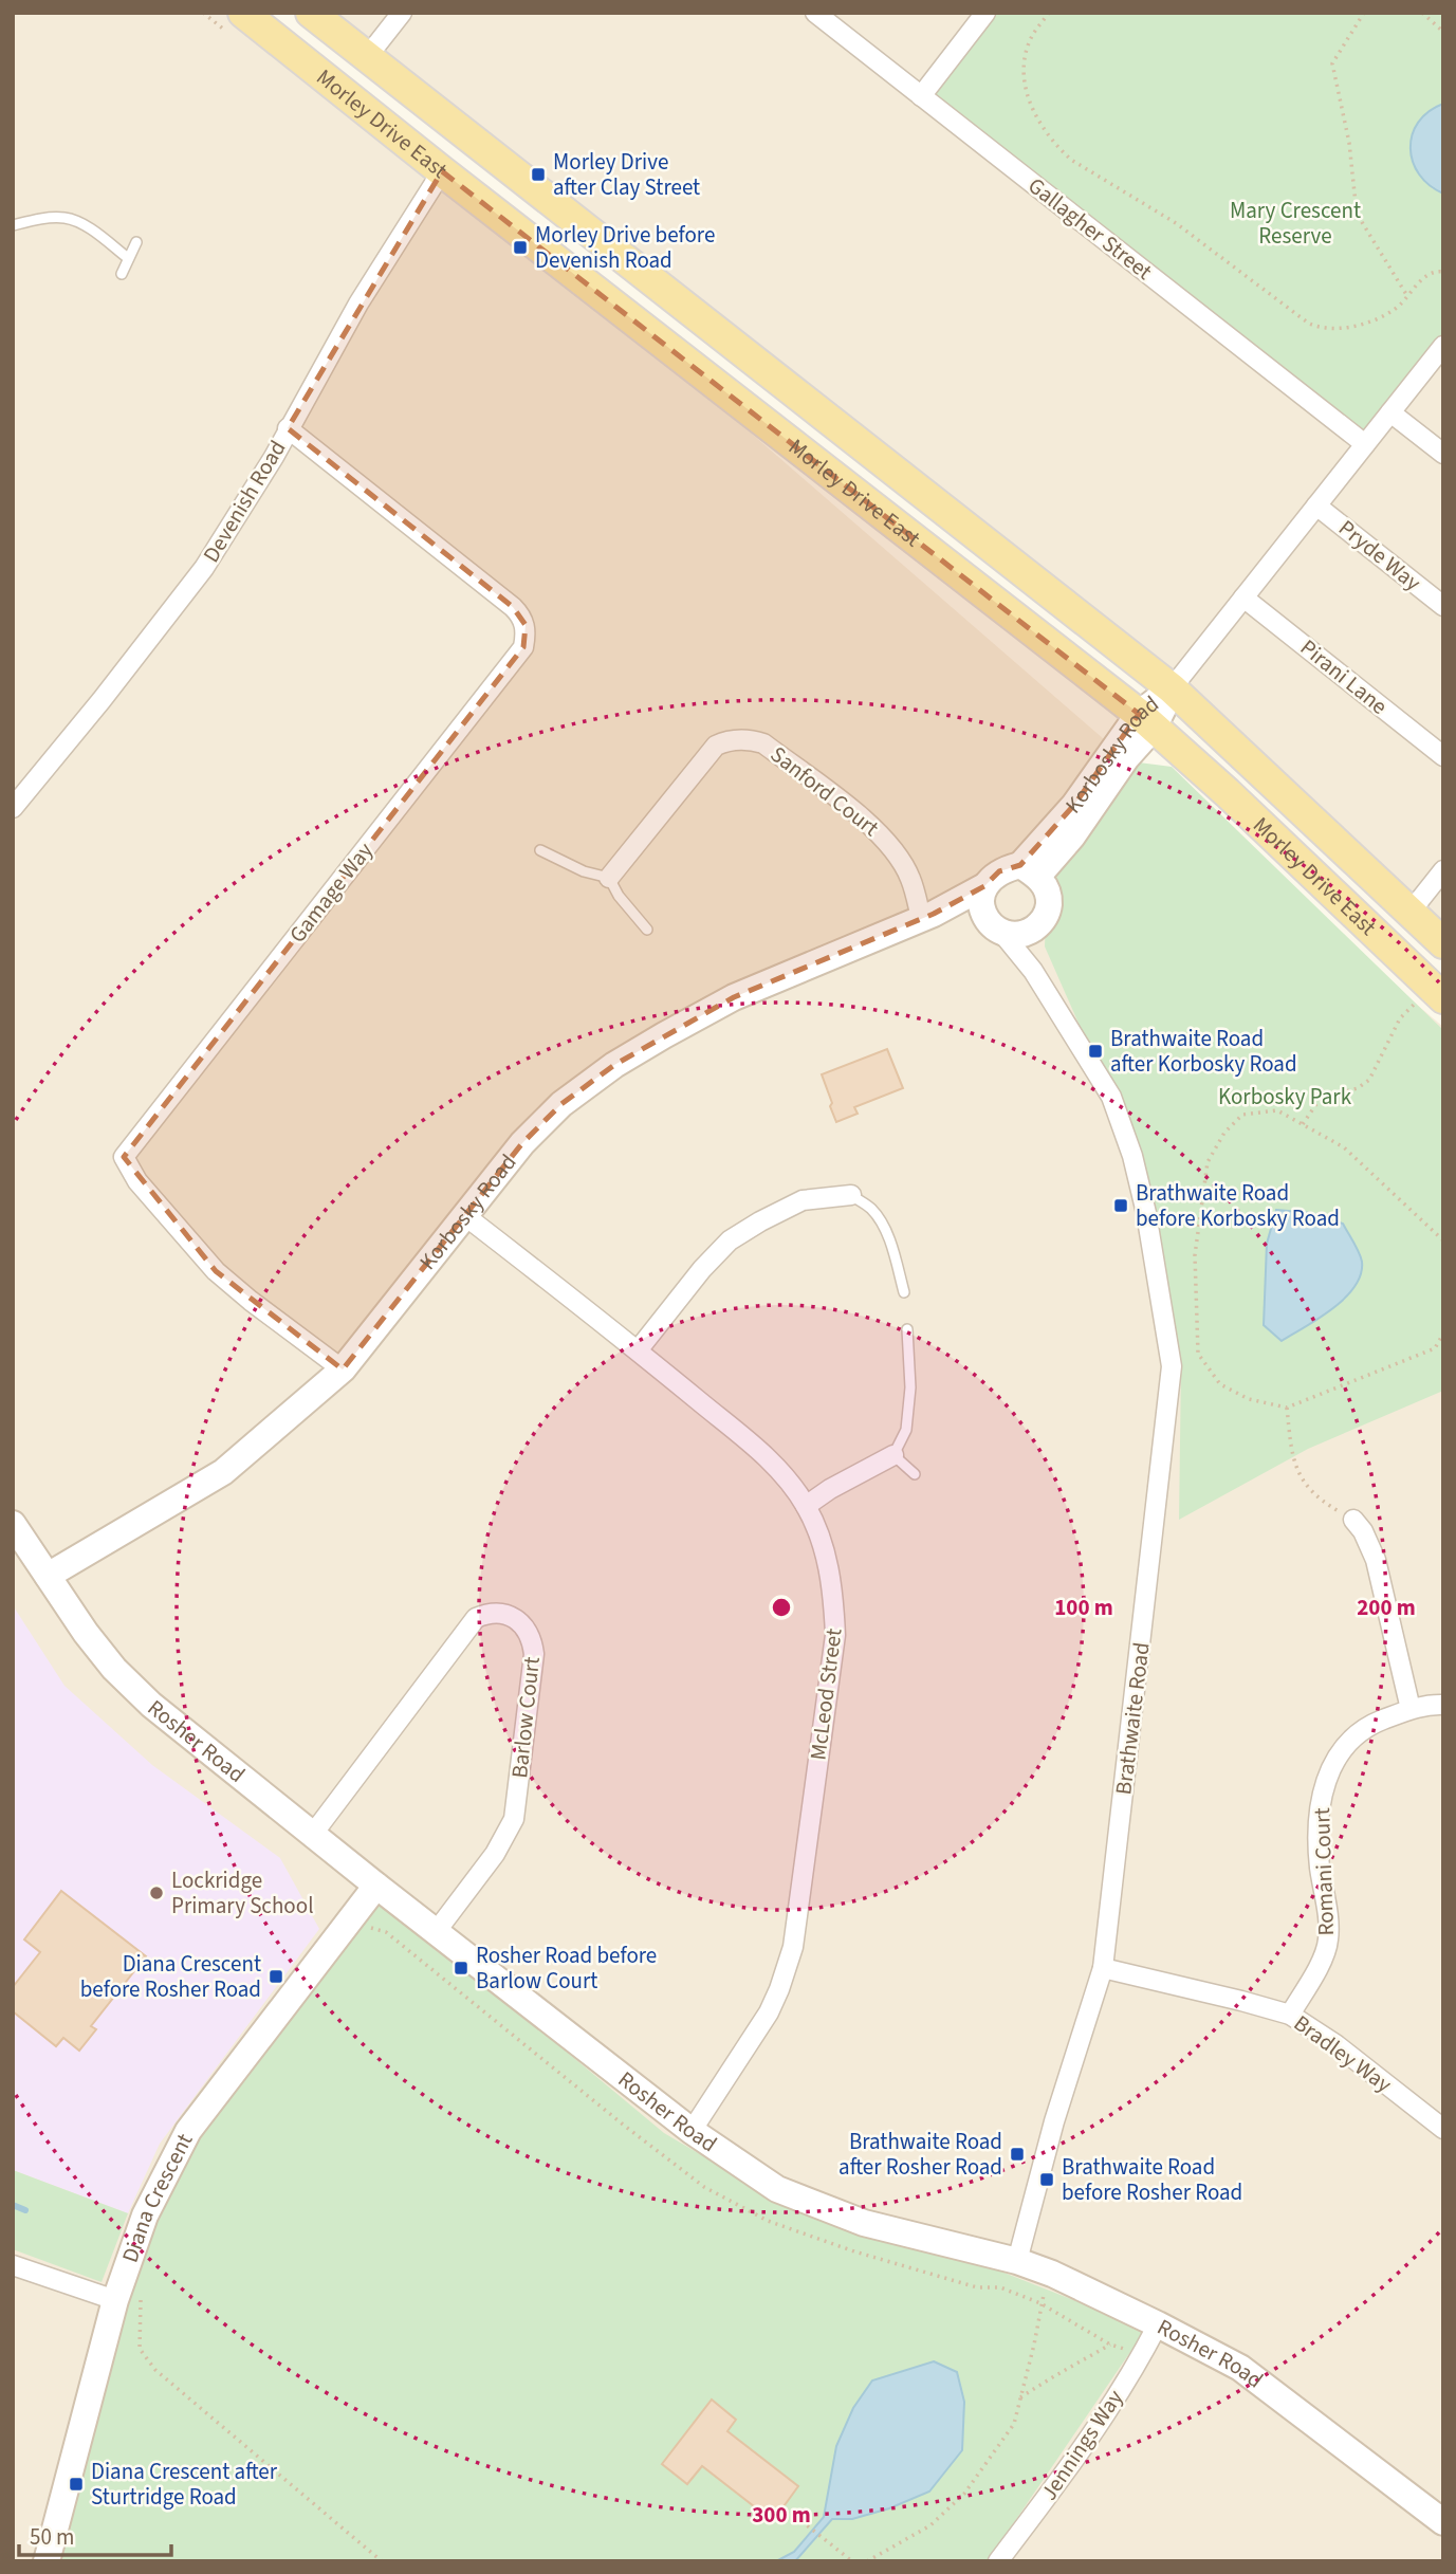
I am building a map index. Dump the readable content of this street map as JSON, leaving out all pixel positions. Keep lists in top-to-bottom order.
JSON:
{
  "streets": {
    "main road": ["Morley Drive East"],
    "street": [
      "Gallagher Street",
      "Devenish Road",
      "Pryde Way",
      "Pirani Lane",
      "Korbosky Road",
      "Sanford Court",
      "Gamage Way",
      "McLeod Street",
      "Barlow Court",
      "Brathwaite Road",
      "Rosher Road",
      "Romani Court",
      "Bradley Way",
      "Diana Crescent",
      "Jennings Way"
    ]
  },
  "crossings": [
    ["Morley Drive East", "Devenish Road"],
    ["Morley Drive East", "Korbosky Road"],
    ["Devenish Road", "Gamage Way"],
    ["Korbosky Road", "Sanford Court"],
    ["Korbosky Road", "Gamage Way"],
    ["Korbosky Road", "McLeod Street"],
    ["Korbosky Road", "Brathwaite Road"],
    ["Korbosky Road", "Rosher Road"],
    ["McLeod Street", "Rosher Road"],
    ["Barlow Court", "Rosher Road"],
    ["Brathwaite Road", "Rosher Road"],
    ["Brathwaite Road", "Bradley Way"],
    ["Rosher Road", "Diana Crescent"],
    ["Rosher Road", "Jennings Way"],
    ["Romani Court", "Bradley Way"]
  ],
  "parks": ["Mary Crescent Reserve", "Korbosky Park"],
  "places": {
    "transit": [
      "Morley Drive after Clay Street",
      "Morley Drive before Devenish Road",
      "Brathwaite Road after Korbosky Road",
      "Brathwaite Road before Korbosky Road",
      "Rosher Road before Barlow Court",
      "Diana Crescent before Rosher Road",
      "Brathwaite Road after Rosher Road",
      "Brathwaite Road before Rosher Road",
      "Diana Crescent after Sturtridge Road"
    ],
    "other": ["Lockridge Primary School"]
  },
  "scale_bar": "50 m",
  "rings": ["100 m", "200 m", "300 m"]
}
